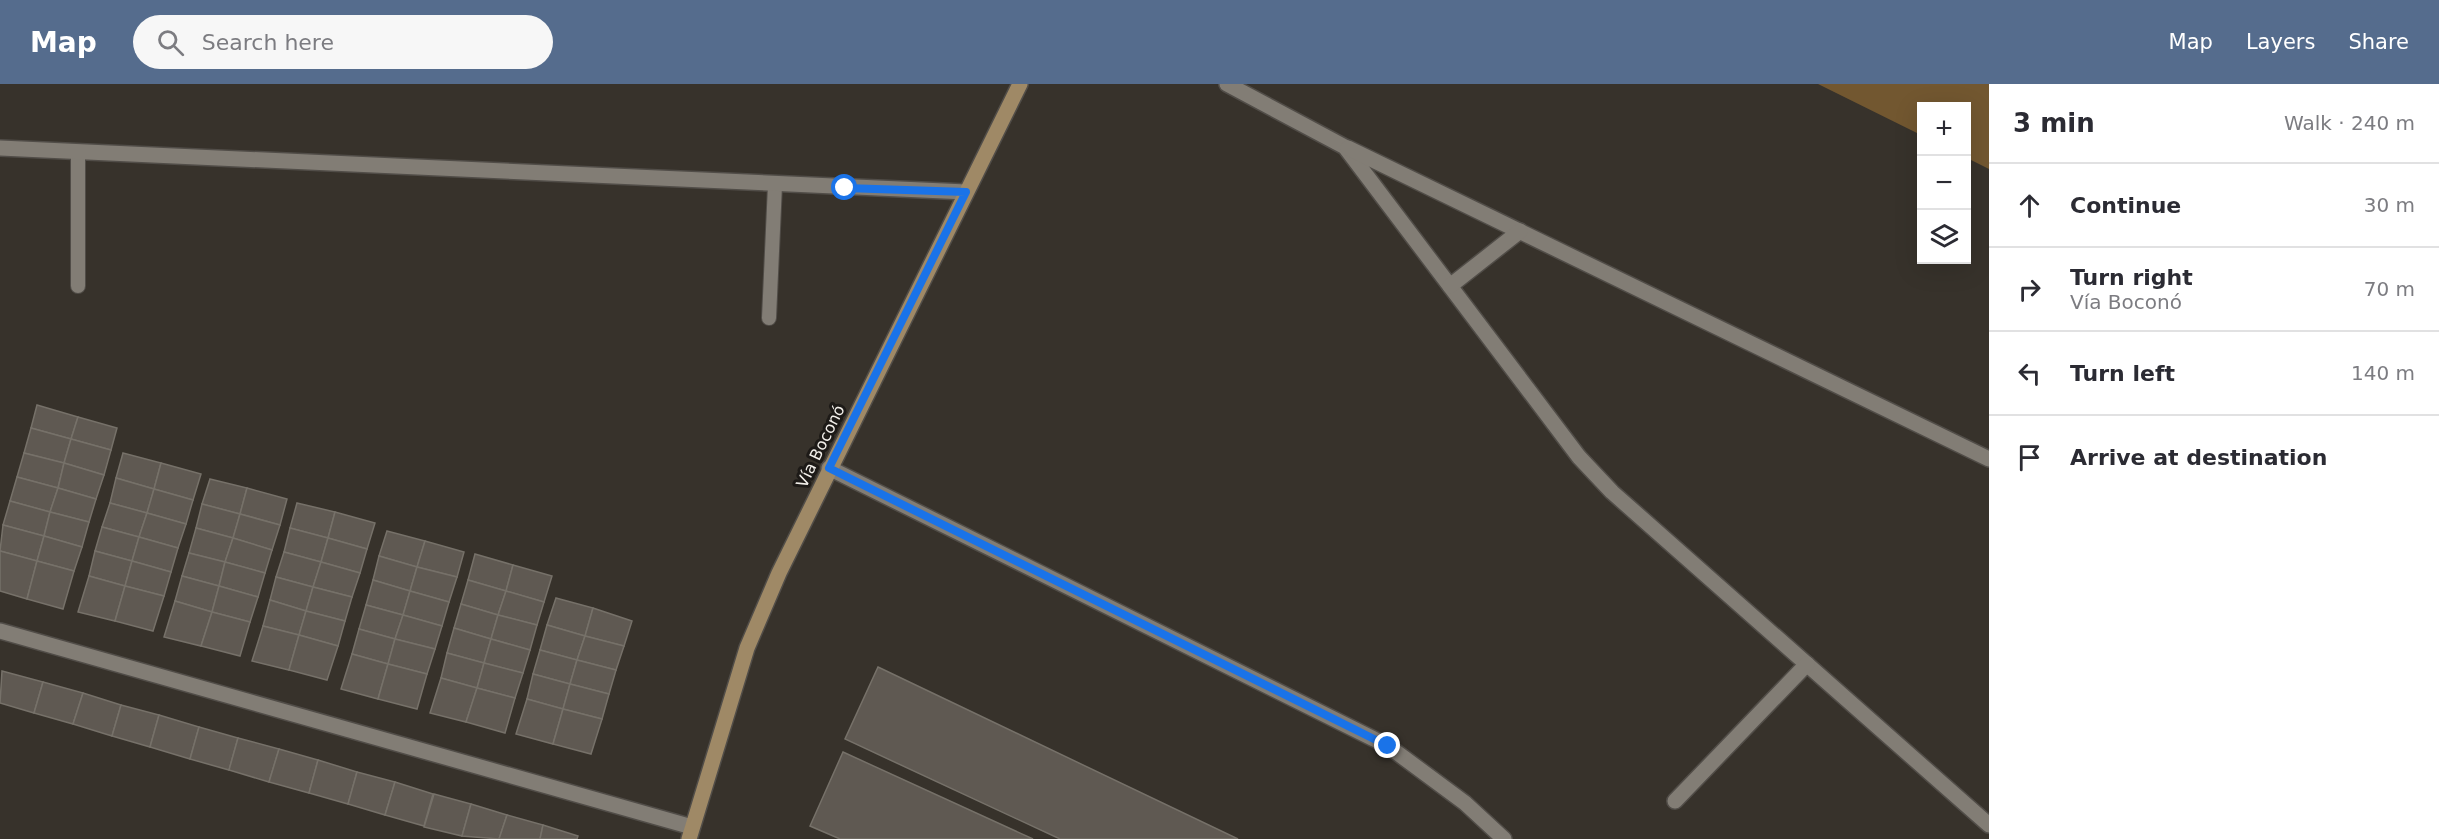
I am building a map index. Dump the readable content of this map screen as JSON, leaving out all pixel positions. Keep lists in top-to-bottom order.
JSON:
{
  "streets": {
    "main road": ["Vía Boconó"]
  },
  "page": {
    "header": "Map",
    "search": "Search here",
    "nav": ["Map", "Layers", "Share"],
    "heading": ["3 min", "Walk · 240 m"],
    "map_buttons": ["+", "−"],
    "list": [
      ["Continue", "30 m"],
      ["Turn right", "Vía Boconó", "70 m"],
      ["Turn left", "140 m"],
      "Arrive at destination"
    ]
  }
}
